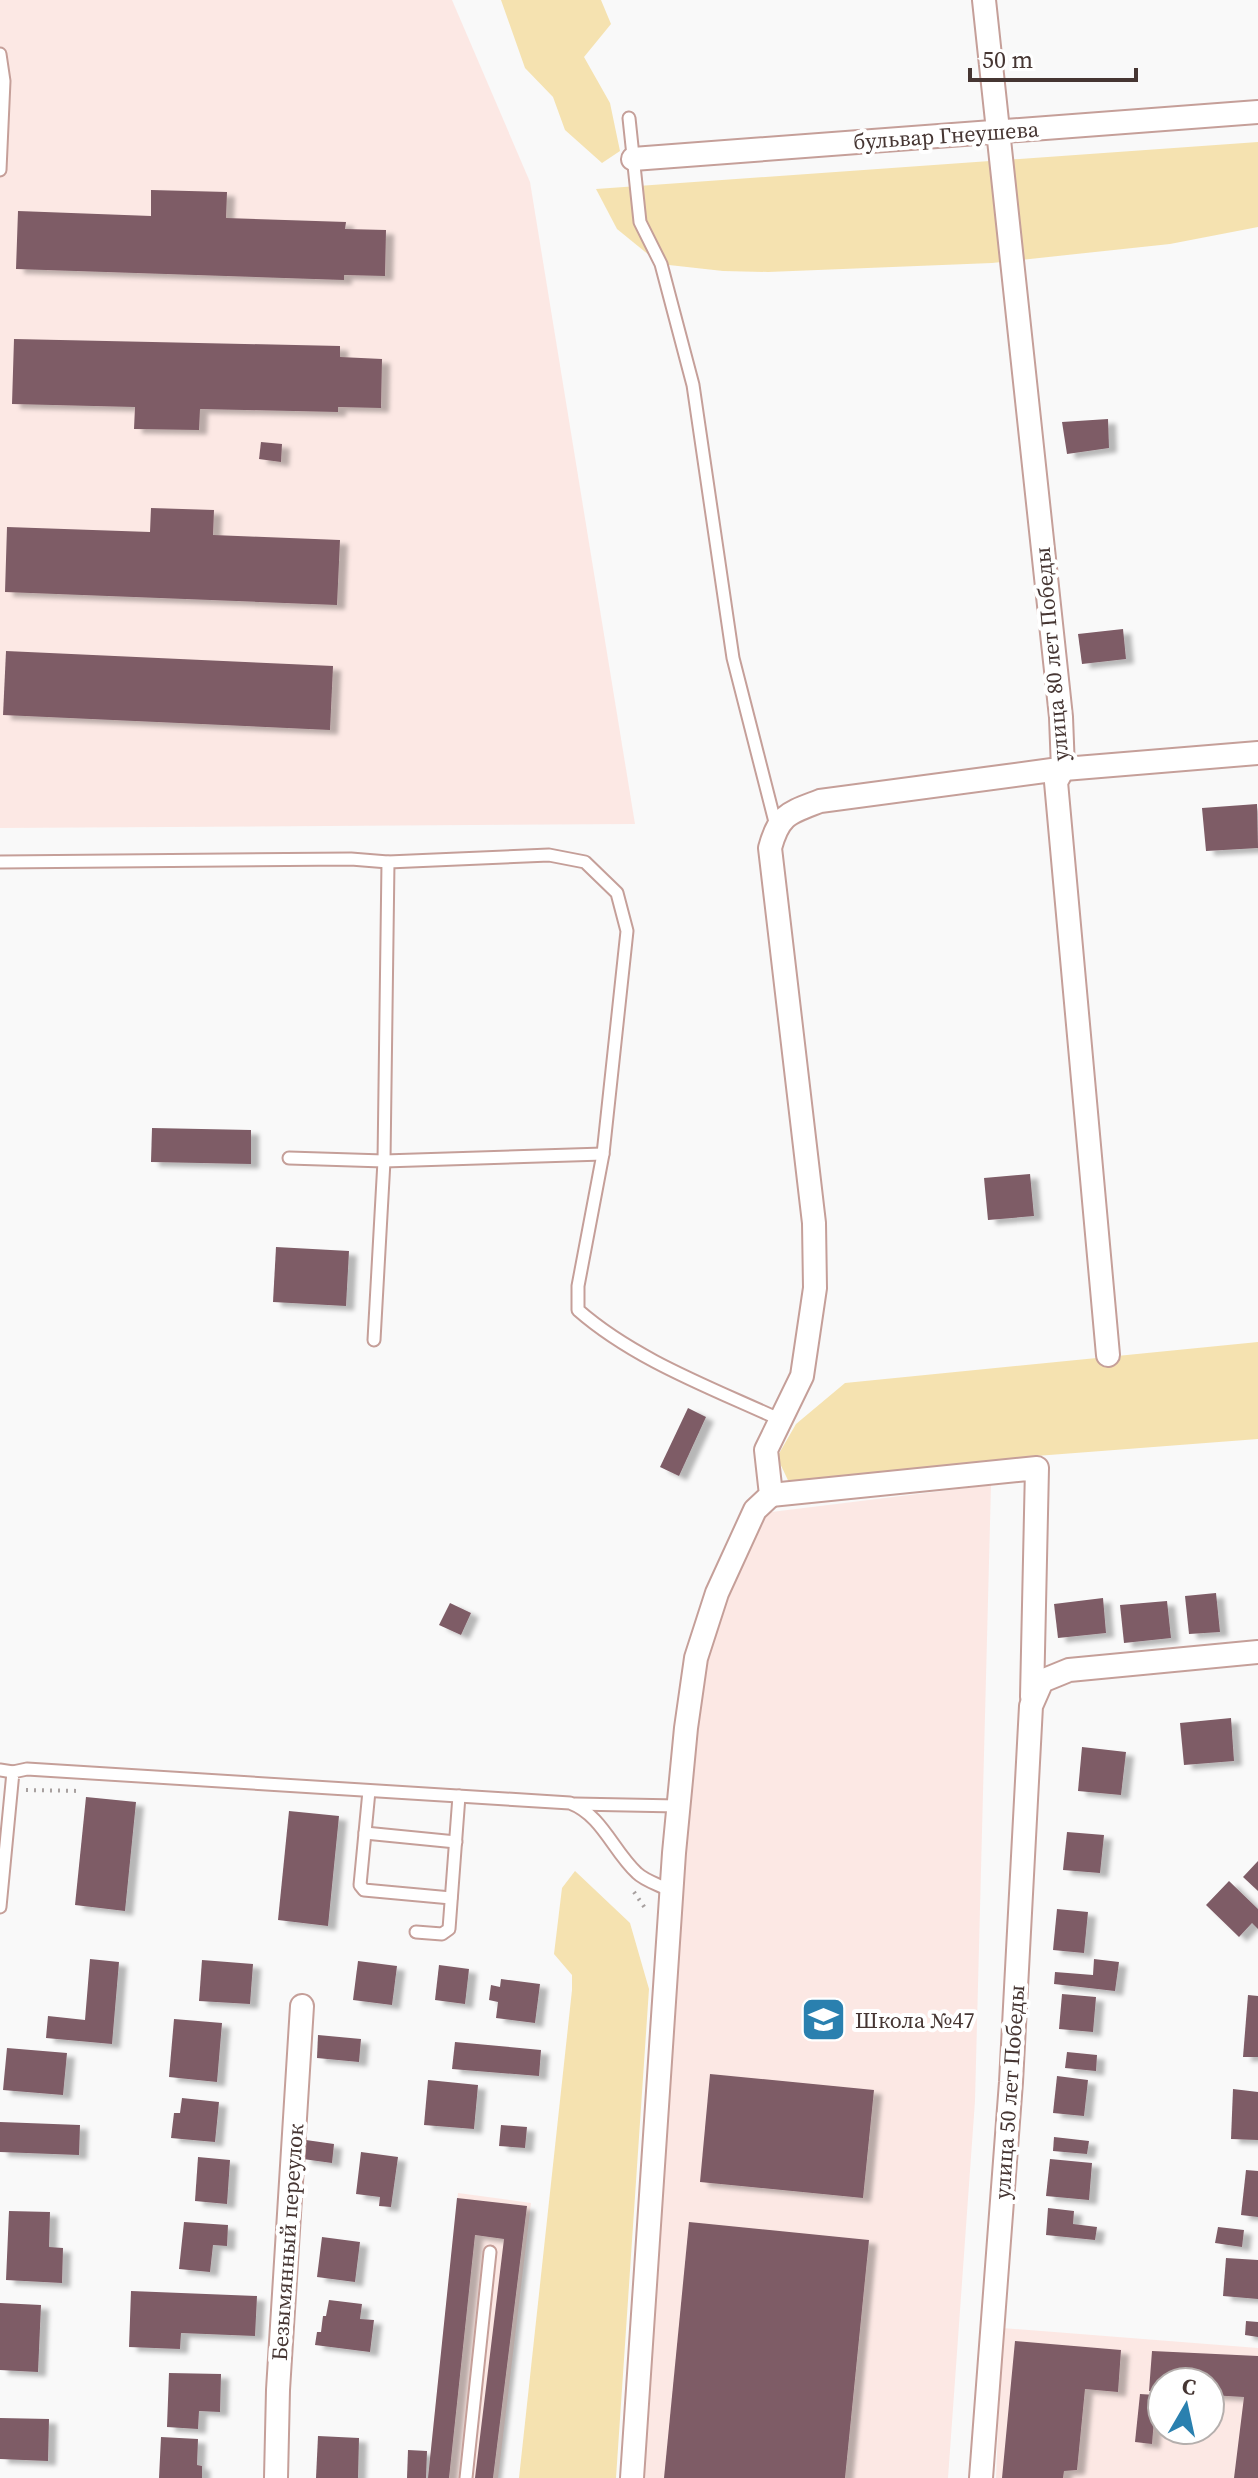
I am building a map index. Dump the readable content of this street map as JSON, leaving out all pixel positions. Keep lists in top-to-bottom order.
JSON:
{
  "streets": {
    "street": [
      "бульвар Гнеушева",
      "улица 80 лет Победы",
      "улица 50 лет Победы",
      "Безымянный переулок"
    ]
  },
  "crossings": [
    ["бульвар Гнеушева", "улица 80 лет Победы"]
  ],
  "places": {
    "school or university": ["Школа №47"]
  },
  "scale_bar": "50 m",
  "north": "top"
}
